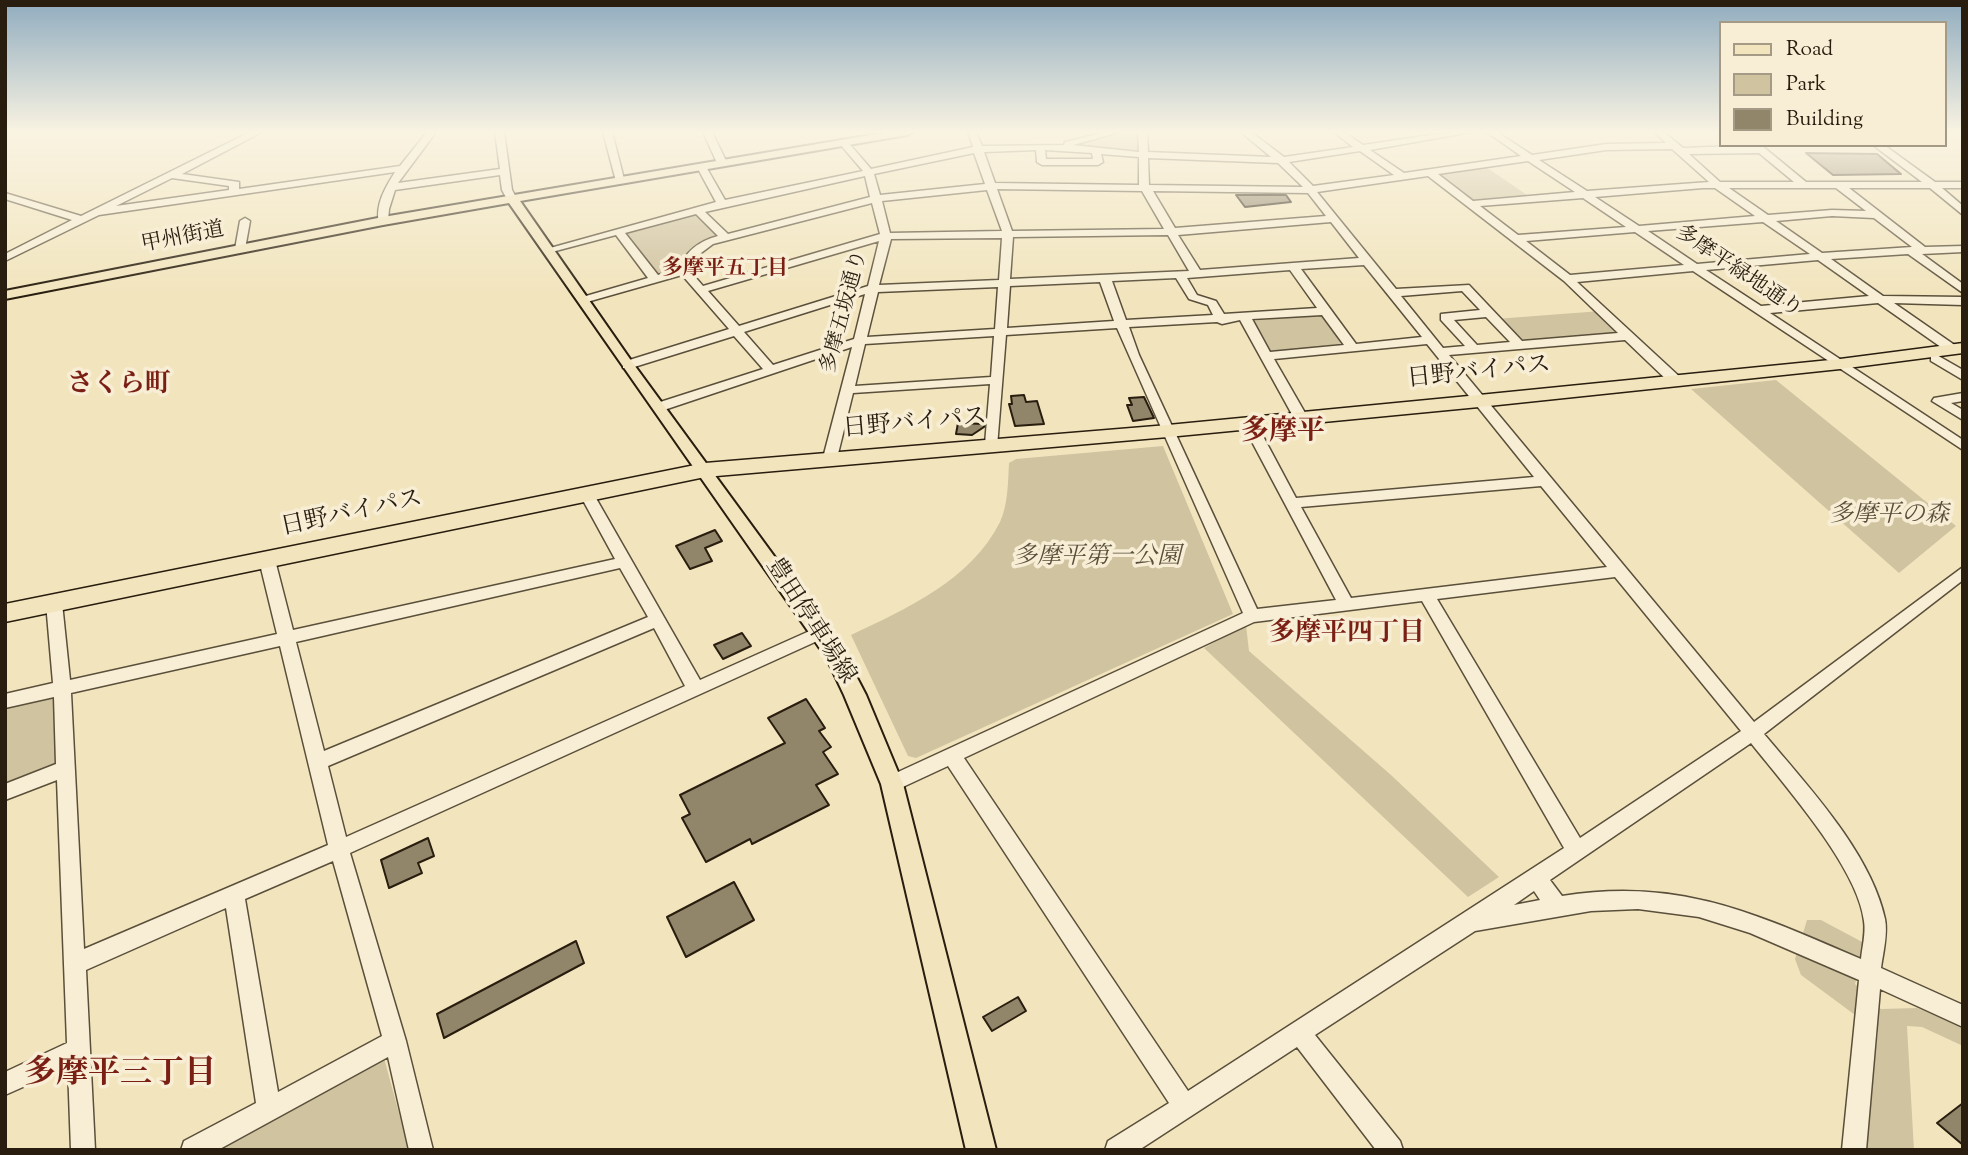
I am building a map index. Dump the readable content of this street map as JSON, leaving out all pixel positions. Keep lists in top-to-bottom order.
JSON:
{
  "streets": {
    "highway": ["日野バイパス"],
    "main road": ["甲州街道", "豊田停車場線"],
    "street": ["多摩平緑地通り", "多摩五坂通り"]
  },
  "crossings": [
    ["甲州街道", "豊田停車場線"],
    ["多摩平緑地通り", "日野バイパス"],
    ["多摩五坂通り", "日野バイパス"],
    ["日野バイパス", "豊田停車場線"]
  ],
  "districts": [
    "多摩平五丁目",
    "さくら町",
    "多摩平",
    "多摩平四丁目",
    "多摩平三丁目"
  ],
  "parks": ["多摩平の森", "多摩平第一公園"],
  "legend": ["Road", "Park", "Building"]
}
